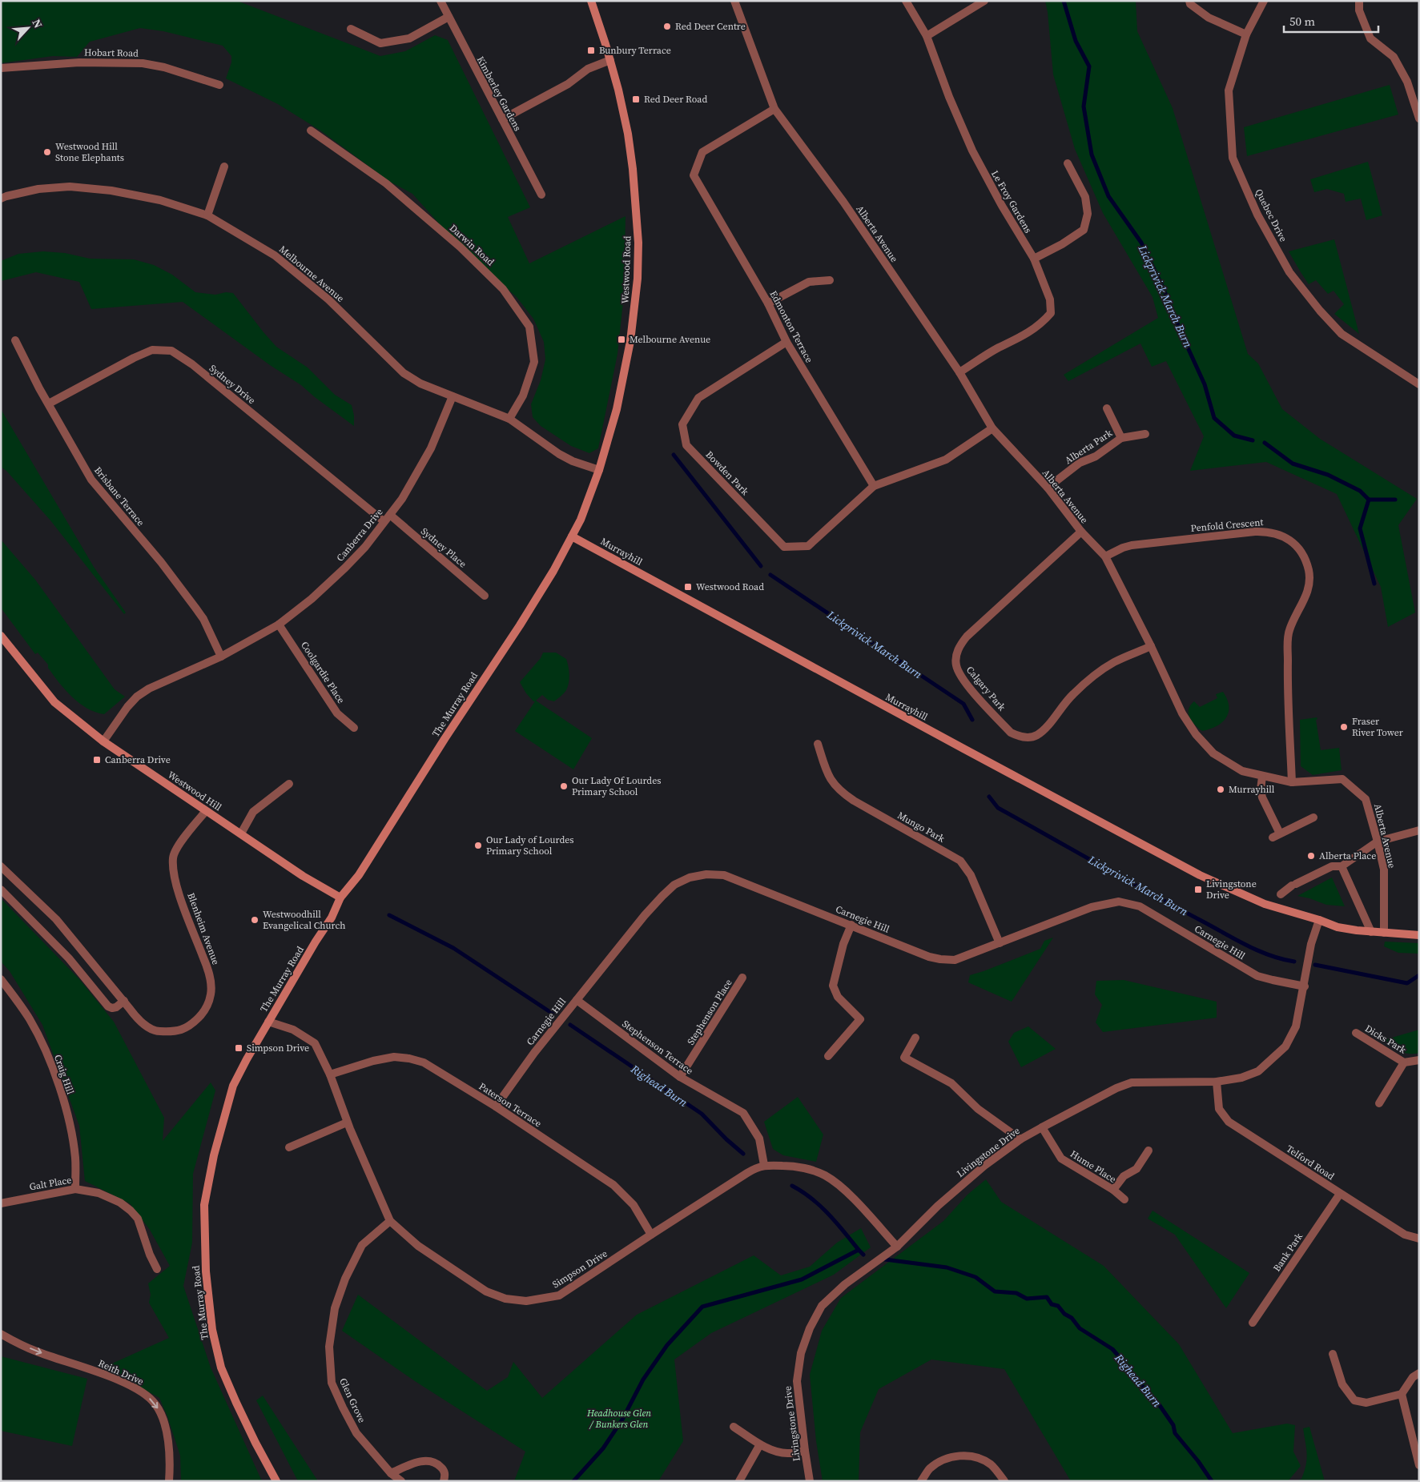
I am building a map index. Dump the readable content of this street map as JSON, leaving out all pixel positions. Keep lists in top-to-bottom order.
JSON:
{
  "streets": {
    "street": [
      "Hobart Road",
      "Kimberley Gardens",
      "Le Froy Gardens",
      "Quebec Drive",
      "Alberta Avenue",
      "Darwin Road",
      "Westwood Road",
      "Melbourne Avenue",
      "Edmonton Terrace",
      "Sydney Drive",
      "Alberta Park",
      "Bowden Park",
      "Brisbane Terrace",
      "Penfold Crescent",
      "Canberra Drive",
      "Sydney Place",
      "Murrayhill",
      "Coolgardie Place",
      "Calgary Park",
      "The Murray Road",
      "Westwood Hill",
      "Mungo Park",
      "Carnegie Hill",
      "Blenheim Avenue",
      "Stephenson Place",
      "Dicks Park",
      "Stephenson Terrace",
      "Craig Hill",
      "Paterson Terrace",
      "Livingstone Drive",
      "Telford Road",
      "Hume Place",
      "Galt Place",
      "Bank Park",
      "Simpson Drive",
      "Reith Drive",
      "Glen Grove"
    ]
  },
  "crossings": [
    ["Le Froy Gardens", "Alberta Avenue"],
    ["Alberta Avenue", "Edmonton Terrace"],
    ["Alberta Avenue", "Alberta Park"],
    ["Alberta Avenue", "Penfold Crescent"],
    ["Alberta Avenue", "Murrayhill"],
    ["Alberta Avenue", "Calgary Park"],
    ["Darwin Road", "Melbourne Avenue"],
    ["Westwood Road", "Melbourne Avenue"],
    ["Westwood Road", "Murrayhill"],
    ["Westwood Road", "The Murray Road"],
    ["Melbourne Avenue", "Canberra Drive"],
    ["Edmonton Terrace", "Bowden Park"],
    ["Sydney Drive", "Brisbane Terrace"],
    ["Sydney Drive", "Canberra Drive"],
    ["Sydney Drive", "Sydney Place"],
    ["Brisbane Terrace", "Canberra Drive"],
    ["Canberra Drive", "Sydney Place"],
    ["Canberra Drive", "Coolgardie Place"],
    ["Canberra Drive", "Westwood Hill"],
    ["Murrayhill", "The Murray Road"],
    ["Murrayhill", "Livingstone Drive"],
    ["The Murray Road", "Westwood Hill"],
    ["The Murray Road", "Simpson Drive"],
    ["Westwood Hill", "Blenheim Avenue"],
    ["Mungo Park", "Carnegie Hill"],
    ["Carnegie Hill", "Stephenson Terrace"],
    ["Carnegie Hill", "Paterson Terrace"],
    ["Carnegie Hill", "Livingstone Drive"],
    ["Stephenson Place", "Stephenson Terrace"],
    ["Stephenson Terrace", "Simpson Drive"],
    ["Craig Hill", "Galt Place"],
    ["Paterson Terrace", "Simpson Drive"],
    ["Livingstone Drive", "Telford Road"],
    ["Livingstone Drive", "Hume Place"],
    ["Livingstone Drive", "Simpson Drive"],
    ["Telford Road", "Bank Park"],
    ["Simpson Drive", "Glen Grove"]
  ],
  "one_way": ["Reith Drive"],
  "water": ["Lickprivick March Burn", "Righead Burn"],
  "parks": ["Headhouse Glen / Bunkers Glen"],
  "places": {
    "other": [
      "Red Deer Centre",
      "Westwood Hill Stone Elephants",
      "Fraser River Tower",
      "Our Lady Of Lourdes Primary School",
      "Murrayhill",
      "Our Lady of Lourdes Primary School",
      "Alberta Place",
      "Westwoodhill Evangelical Church"
    ],
    "transit": [
      "Bunbury Terrace",
      "Red Deer Road",
      "Melbourne Avenue",
      "Westwood Road",
      "Canberra Drive",
      "Livingstone Drive",
      "Simpson Drive"
    ]
  },
  "scale_bar": "50 m",
  "north": "top right"
}
